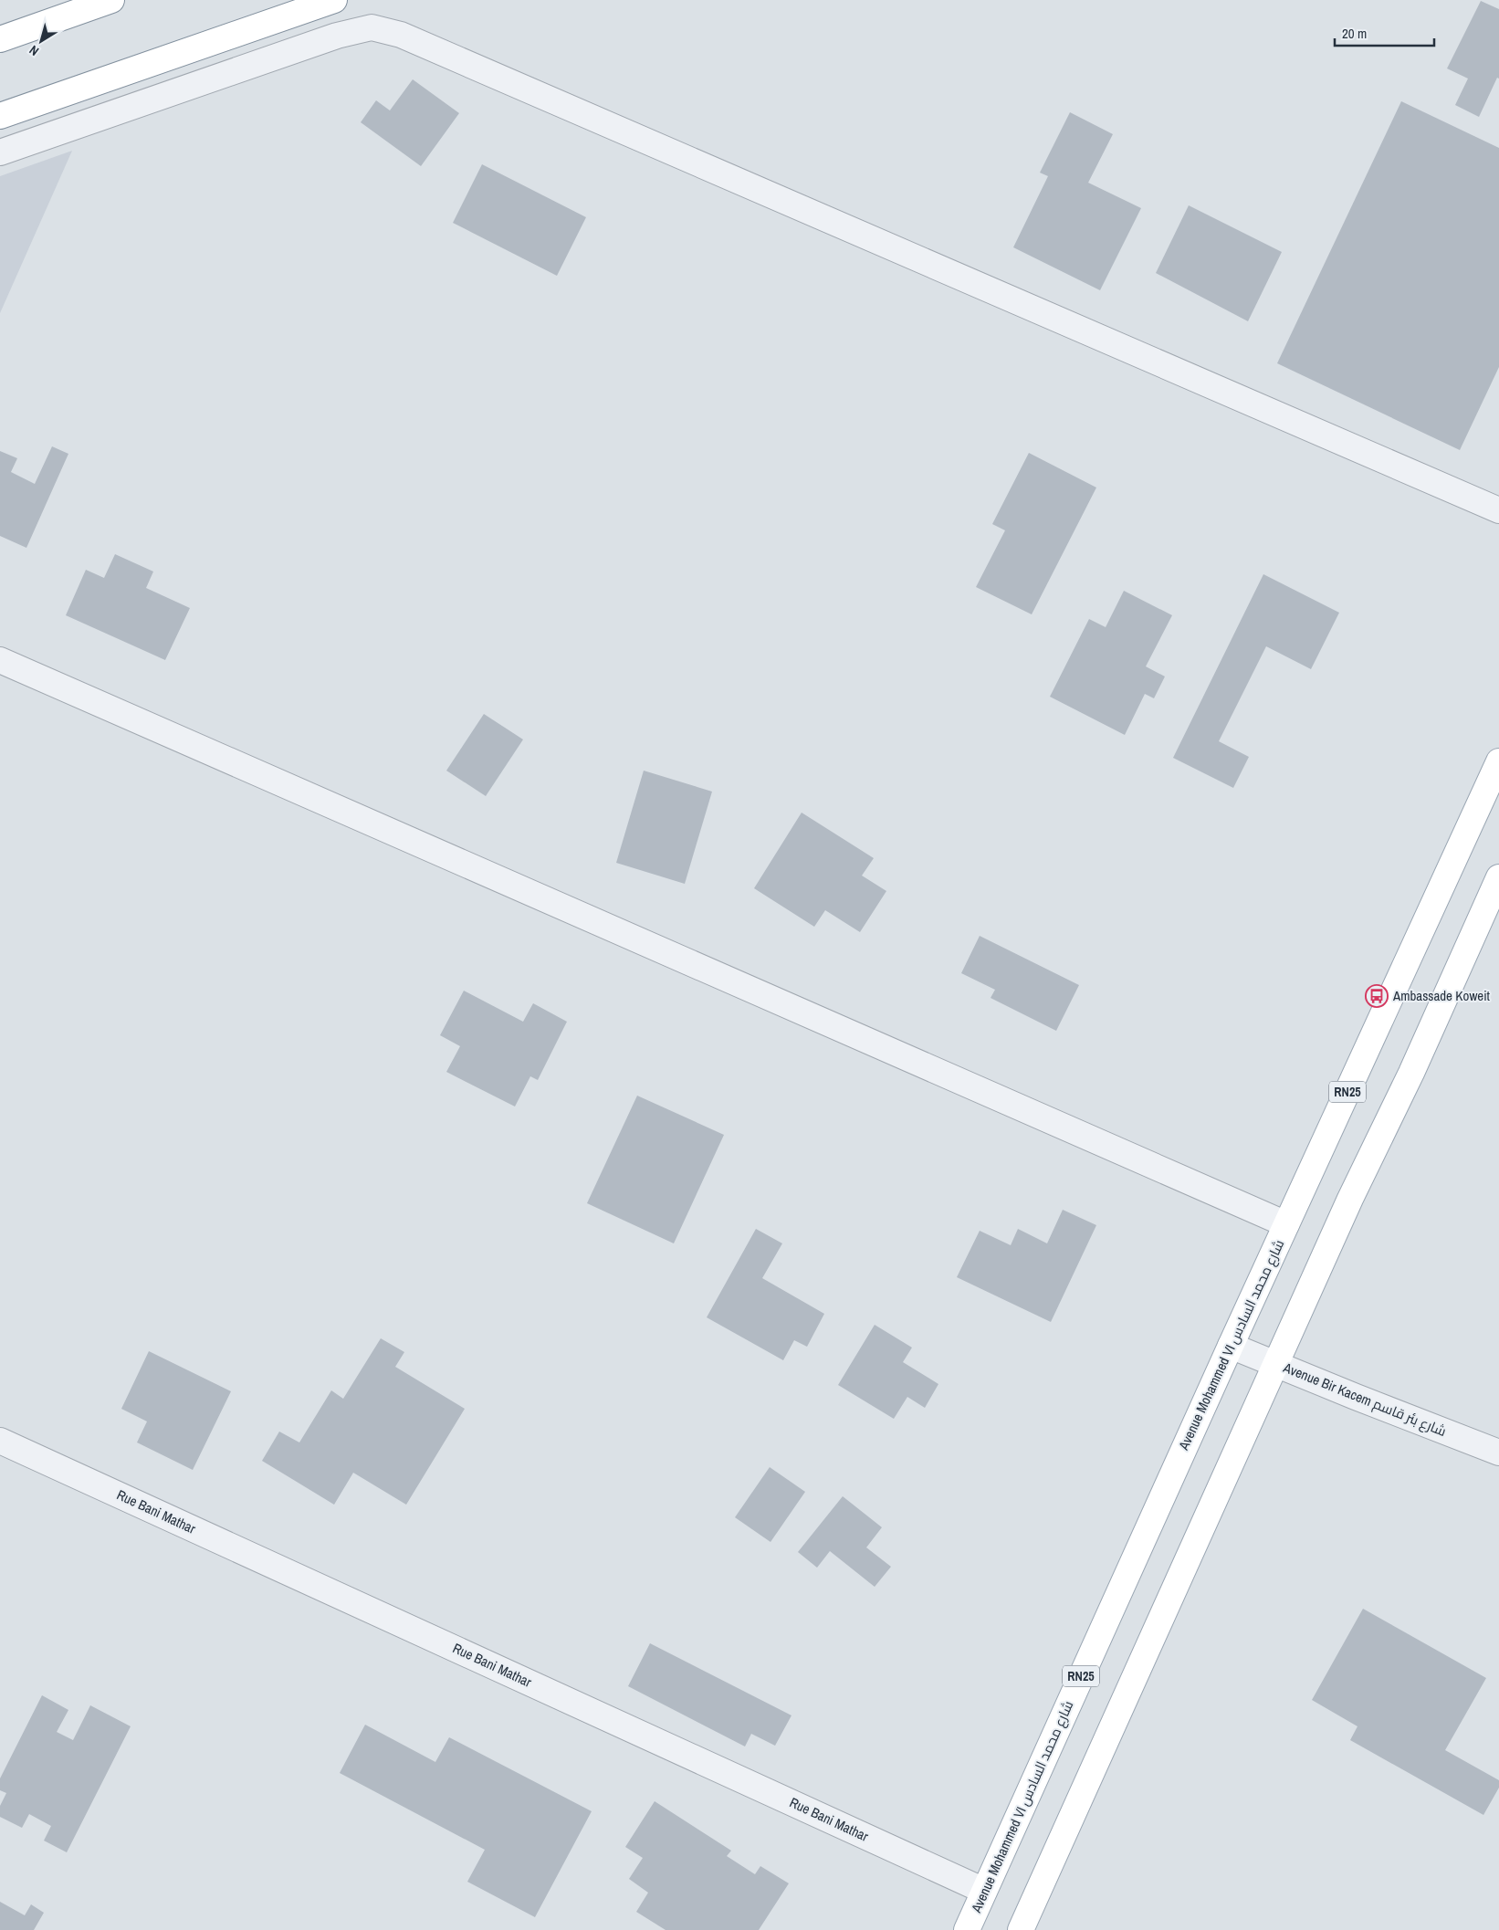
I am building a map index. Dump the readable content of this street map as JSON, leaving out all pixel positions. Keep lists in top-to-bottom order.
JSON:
{
  "streets": {
    "main road": ["RN25", "Avenue Mohammed VI شارع محمد السادس"],
    "street": ["Avenue Bir Kacem شارع بئر قاسم", "Rue Bani Mathar"]
  },
  "crossings": [
    ["Avenue Mohammed VI شارع محمد السادس", "Avenue Bir Kacem شارع بئر قاسم"],
    ["Avenue Mohammed VI شارع محمد السادس", "Rue Bani Mathar"]
  ],
  "places": {
    "bus stop": ["Ambassade Koweit"]
  },
  "scale_bar": "20 m",
  "north": "bottom left"
}
